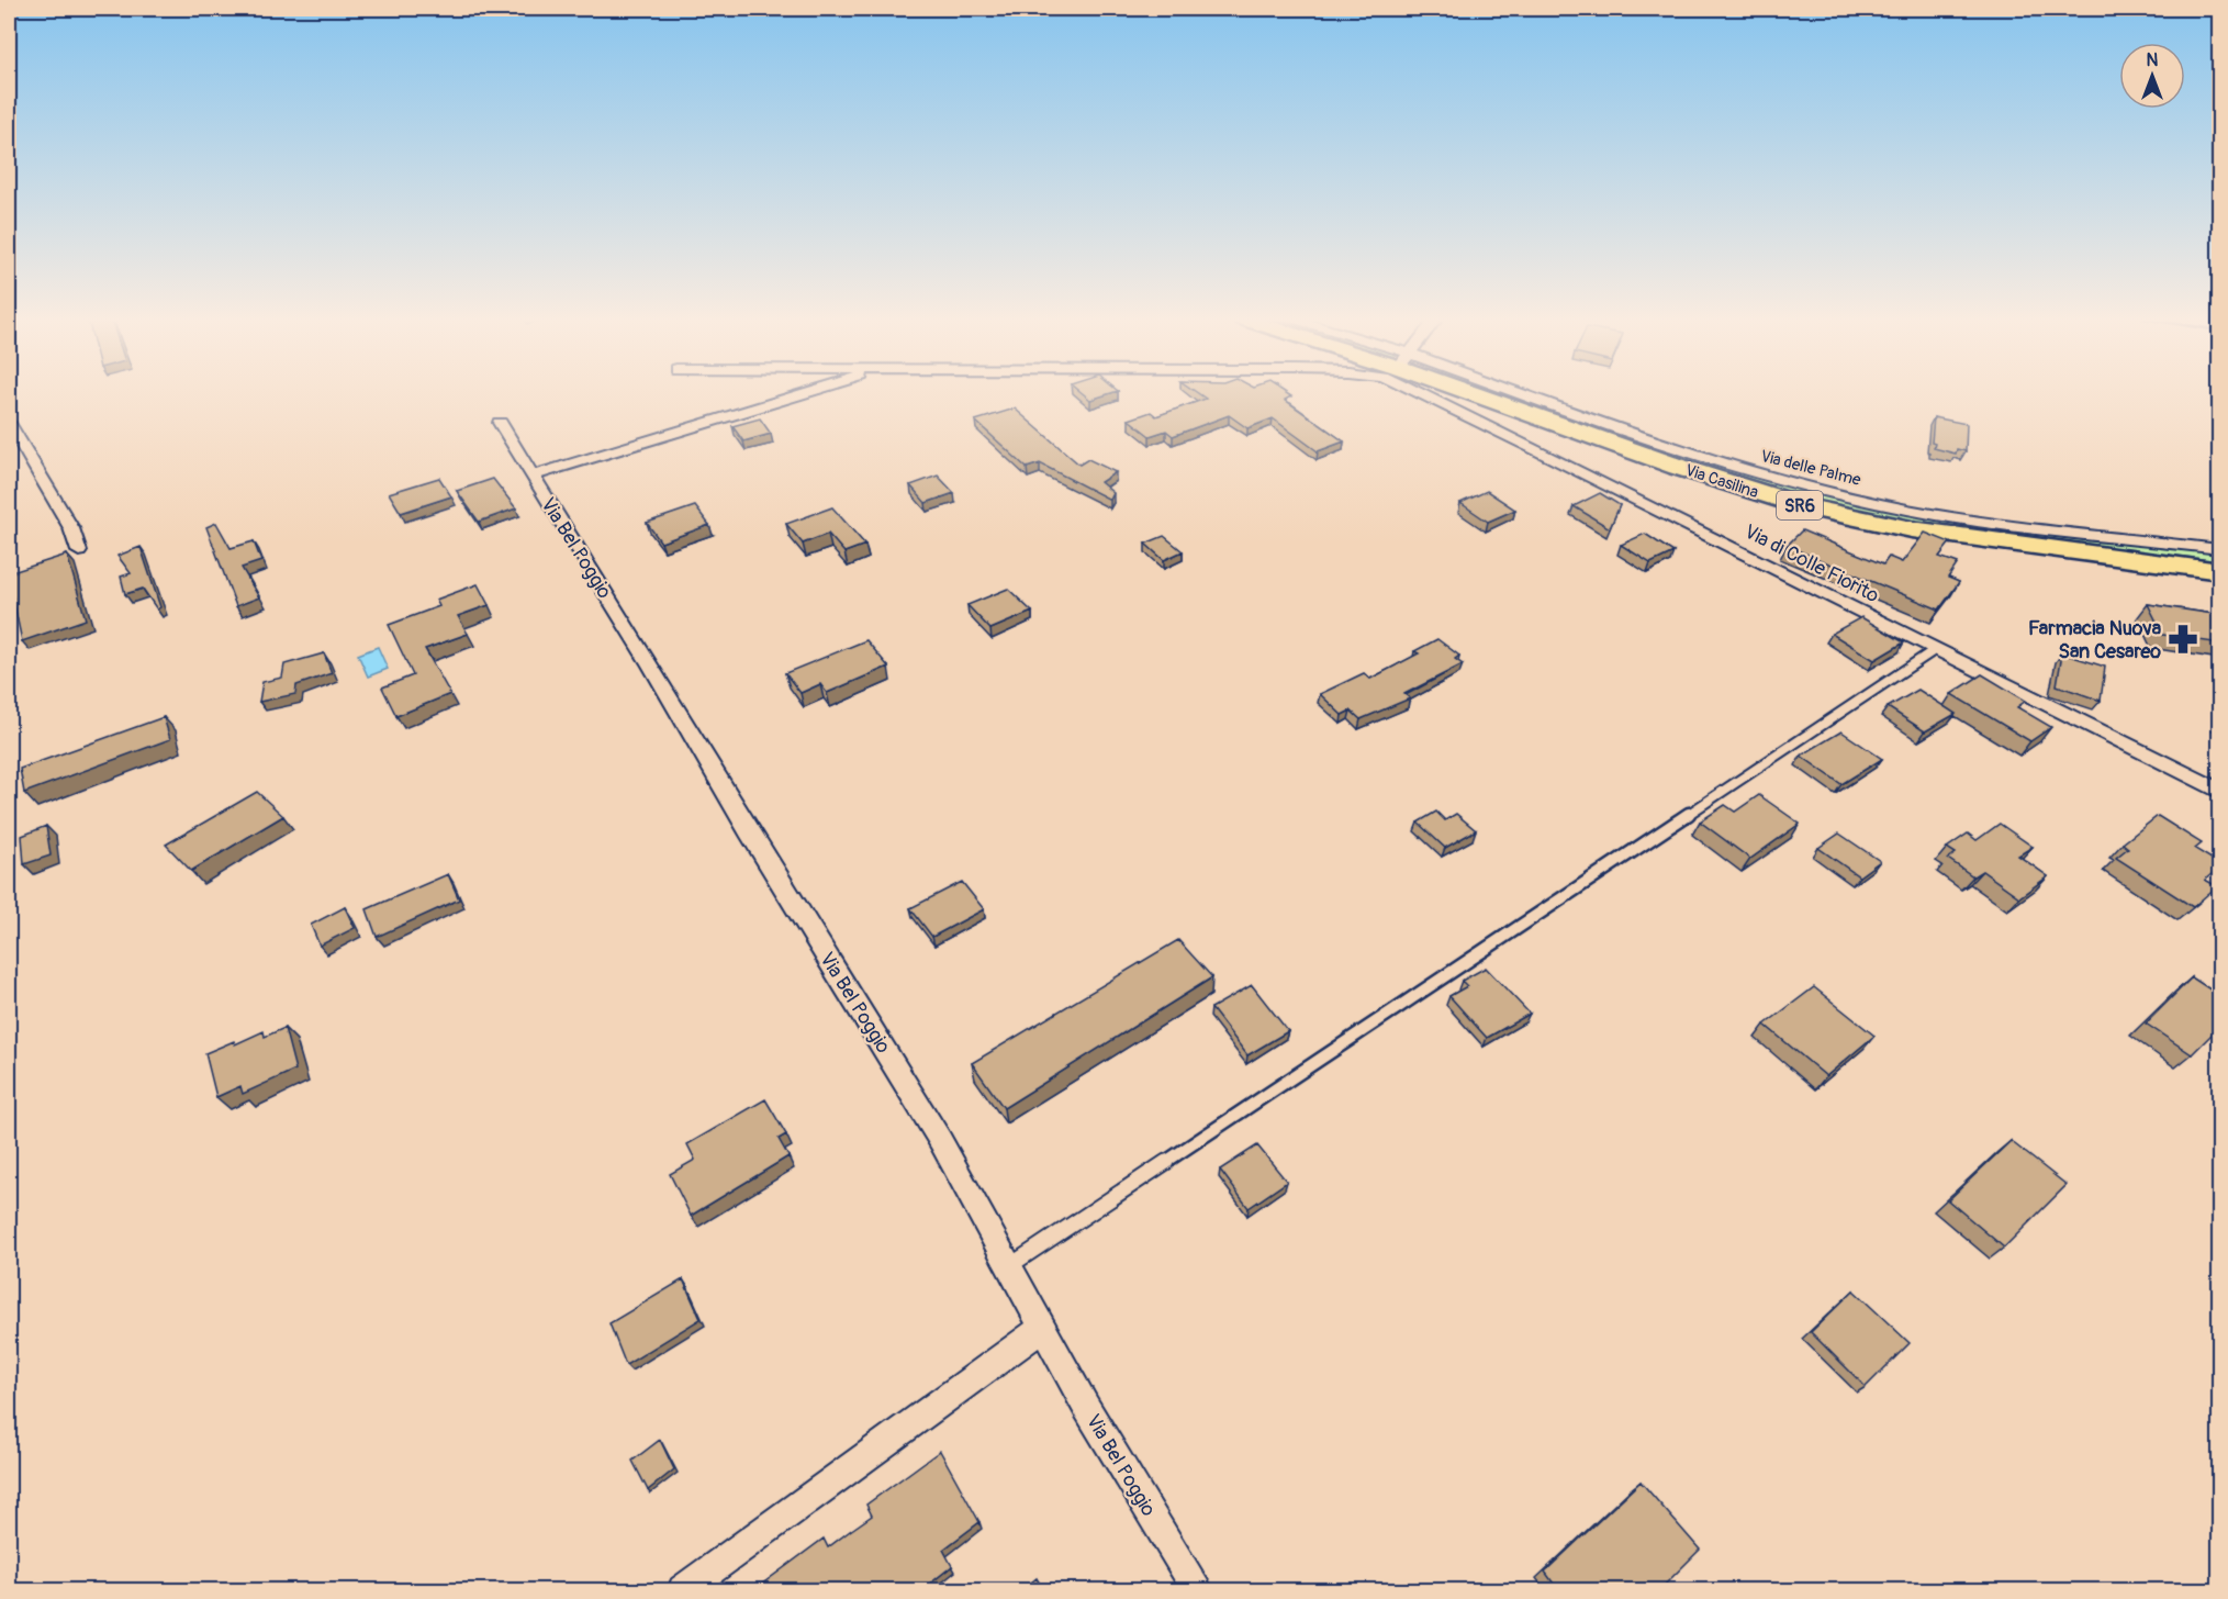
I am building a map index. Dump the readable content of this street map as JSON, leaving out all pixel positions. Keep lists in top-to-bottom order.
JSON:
{
  "streets": {
    "main road": ["Via Casilina", "SR6"],
    "street": ["Via delle Palme", "Via Bel Poggio", "Via di Colle Fiorito"]
  },
  "places": {
    "pharmacy": ["Farmacia Nuova San Cesareo"]
  },
  "north": "top"
}
